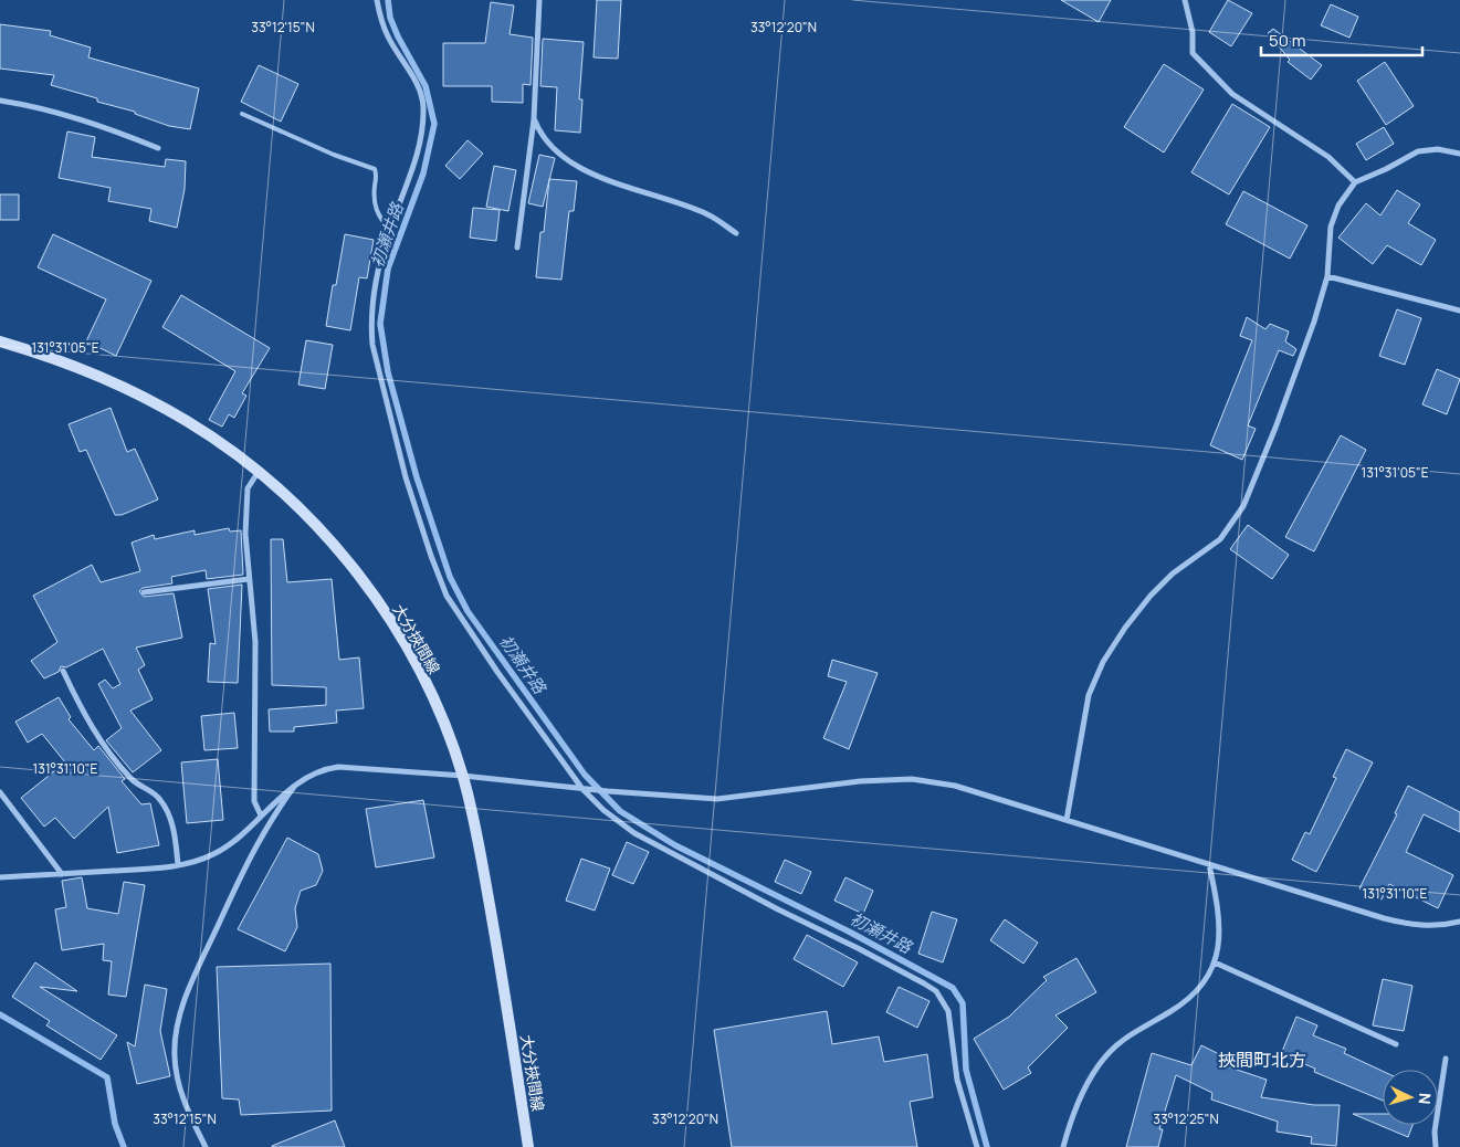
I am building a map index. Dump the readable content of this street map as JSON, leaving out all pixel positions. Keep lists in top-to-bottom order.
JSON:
{
  "streets": {
    "main road": ["大分挾間線"]
  },
  "districts": ["挾間町北方"],
  "water": ["初瀬井路"],
  "scale_bar": "50 m",
  "north": "right",
  "coordinates": [
    "33°12'15\"N",
    "33°12'20\"N",
    "131°31'05\"E",
    "131°31'10\"E",
    "33°12'25\"N"
  ]
}
